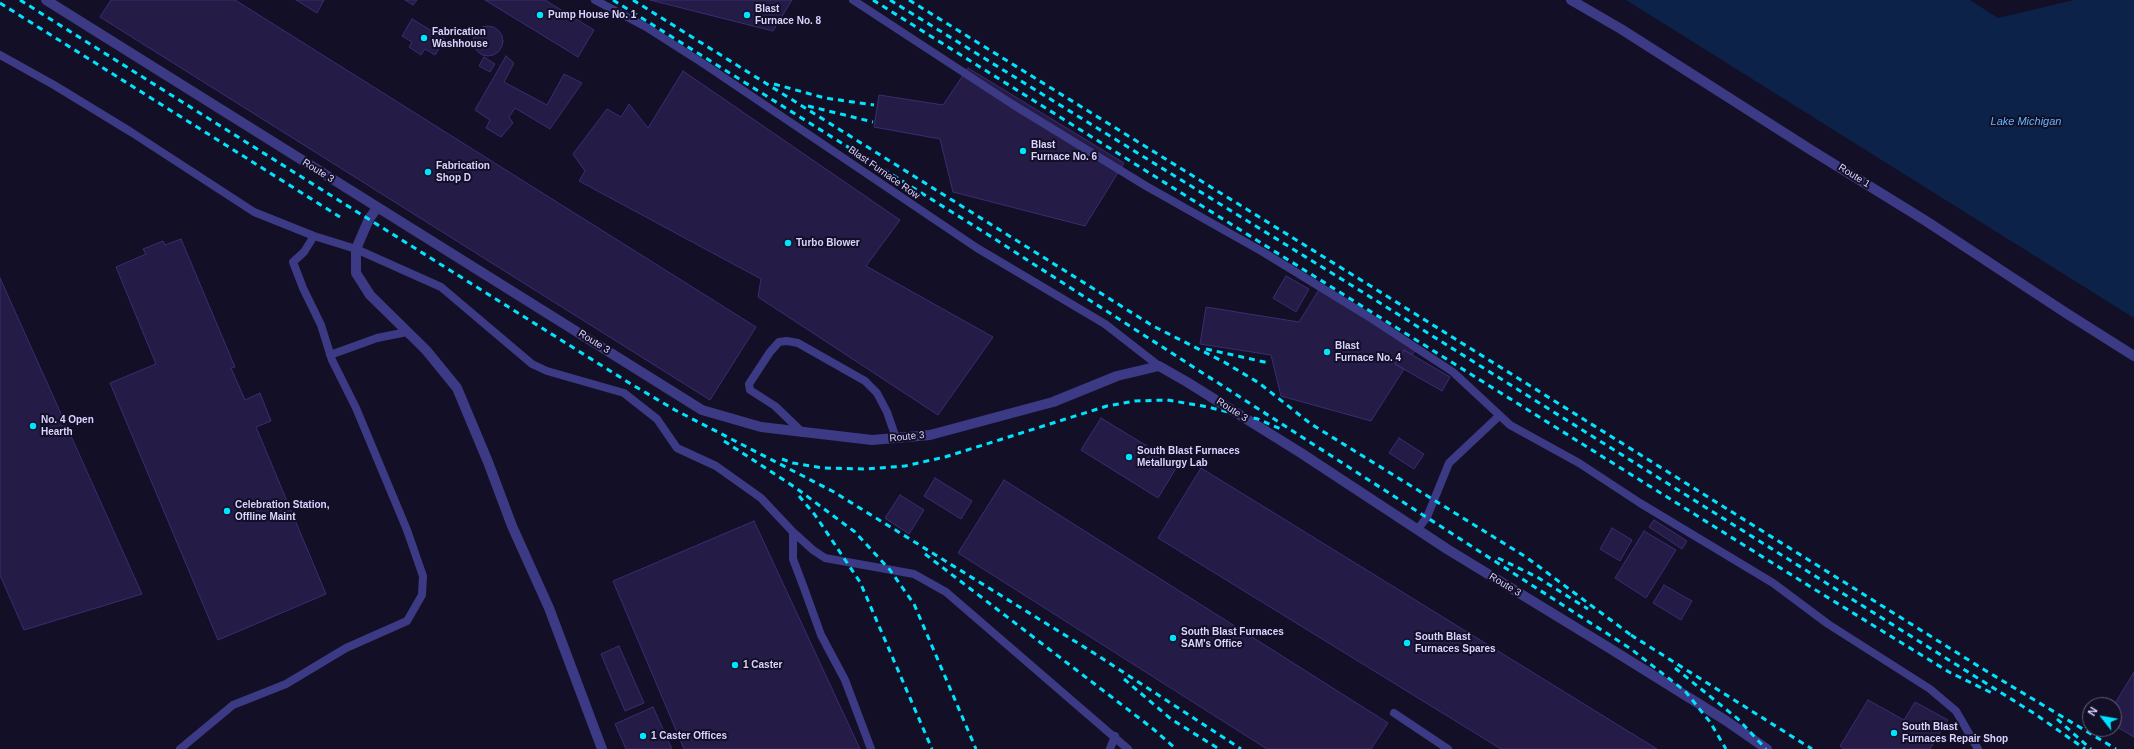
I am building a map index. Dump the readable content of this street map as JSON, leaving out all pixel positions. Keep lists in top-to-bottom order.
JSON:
{
  "streets": {
    "street": ["Route 3", "Route 1"],
    "lane": ["Blast Furnace Row"]
  },
  "crossings": [
    ["Route 3", "Blast Furnace Row"]
  ],
  "water": ["Lake Michigan"],
  "places": [
    "Pump House No. 1",
    "Blast Furnace No. 8",
    "Fabrication Washhouse",
    "Blast Furnace No. 6",
    "Fabrication Shop D",
    "Turbo Blower",
    "Blast Furnace No. 4",
    "No. 4 Open Hearth",
    "South Blast Furnaces Metallurgy Lab",
    "Celebration Station, Offline Maint",
    "South Blast Furnaces SAM's Office",
    "South Blast Furnaces Spares",
    "1 Caster",
    "South Blast Furnaces Repair Shop",
    "1 Caster Offices"
  ],
  "north": "top left"
}
